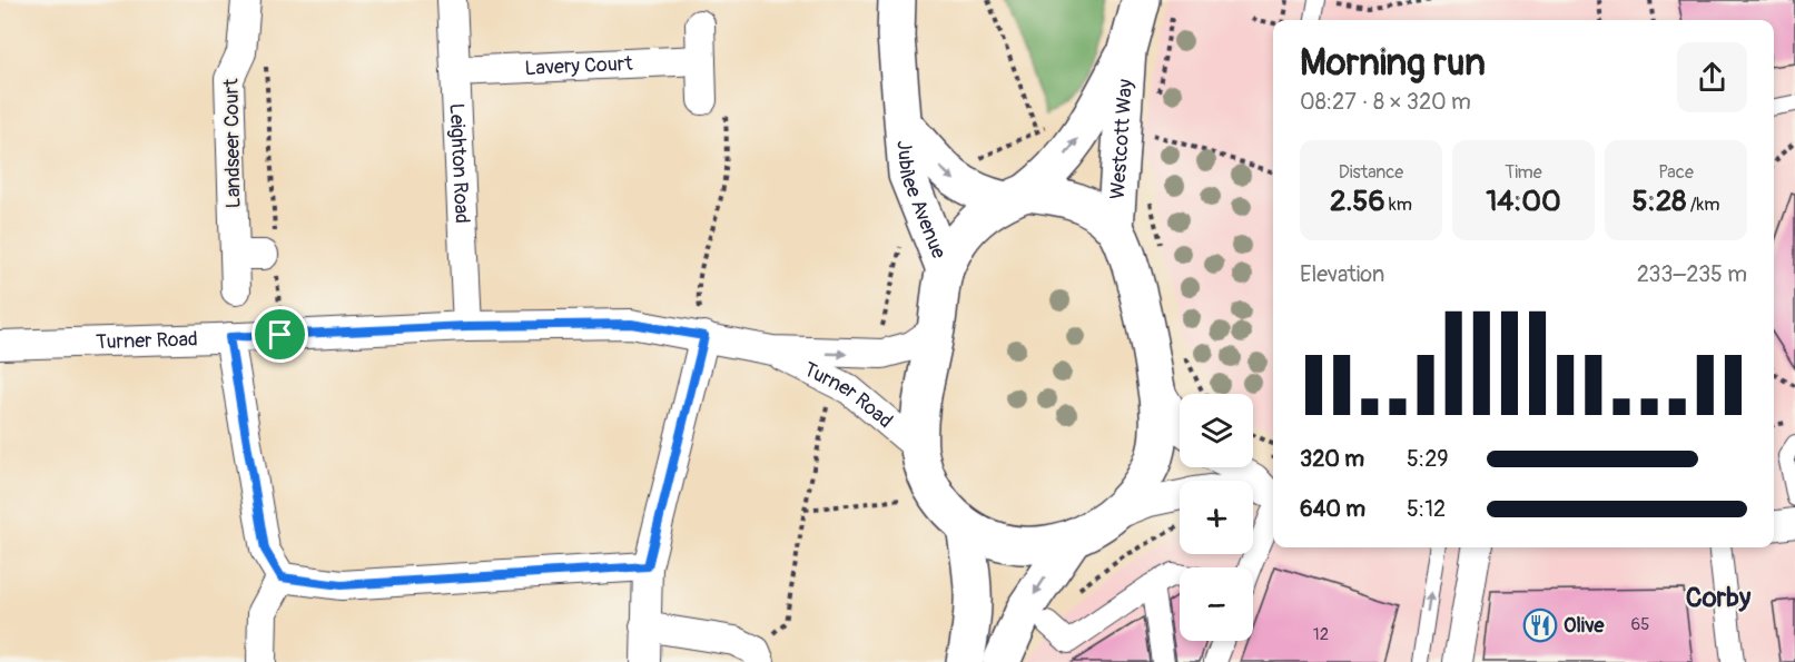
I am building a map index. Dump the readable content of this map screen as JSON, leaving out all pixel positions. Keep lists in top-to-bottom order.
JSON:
{
  "streets": {
    "main road": ["Westcott Way", "Jubilee Avenue"],
    "street": [
      "Lavery Court",
      "Landseer Court",
      "Leighton Road",
      "Turner Road"
    ]
  },
  "crossings": [
    ["Lavery Court", "Leighton Road"],
    ["Westcott Way", "Jubilee Avenue"],
    ["Leighton Road", "Turner Road"]
  ],
  "one_way": ["Westcott Way"],
  "districts": ["Corby"],
  "places": {
    "restaurant": ["Olive"]
  },
  "house_numbers": ["65", "12"],
  "page": {
    "heading": ["Morning run", "08:27 · 8 × 320 m"],
    "stats": [
      ["Distance", "2.56 km"],
      ["Time", "14:00"],
      ["Pace", "5:28 /km"]
    ],
    "chart": ["Elevation", "233–235 m"],
    "map_buttons": ["+", "−"],
    "list": [
      {
        "name": "320 m",
        "note": "5:29"
      },
      {
        "name": "640 m",
        "note": "5:12"
      }
    ]
  }
}
